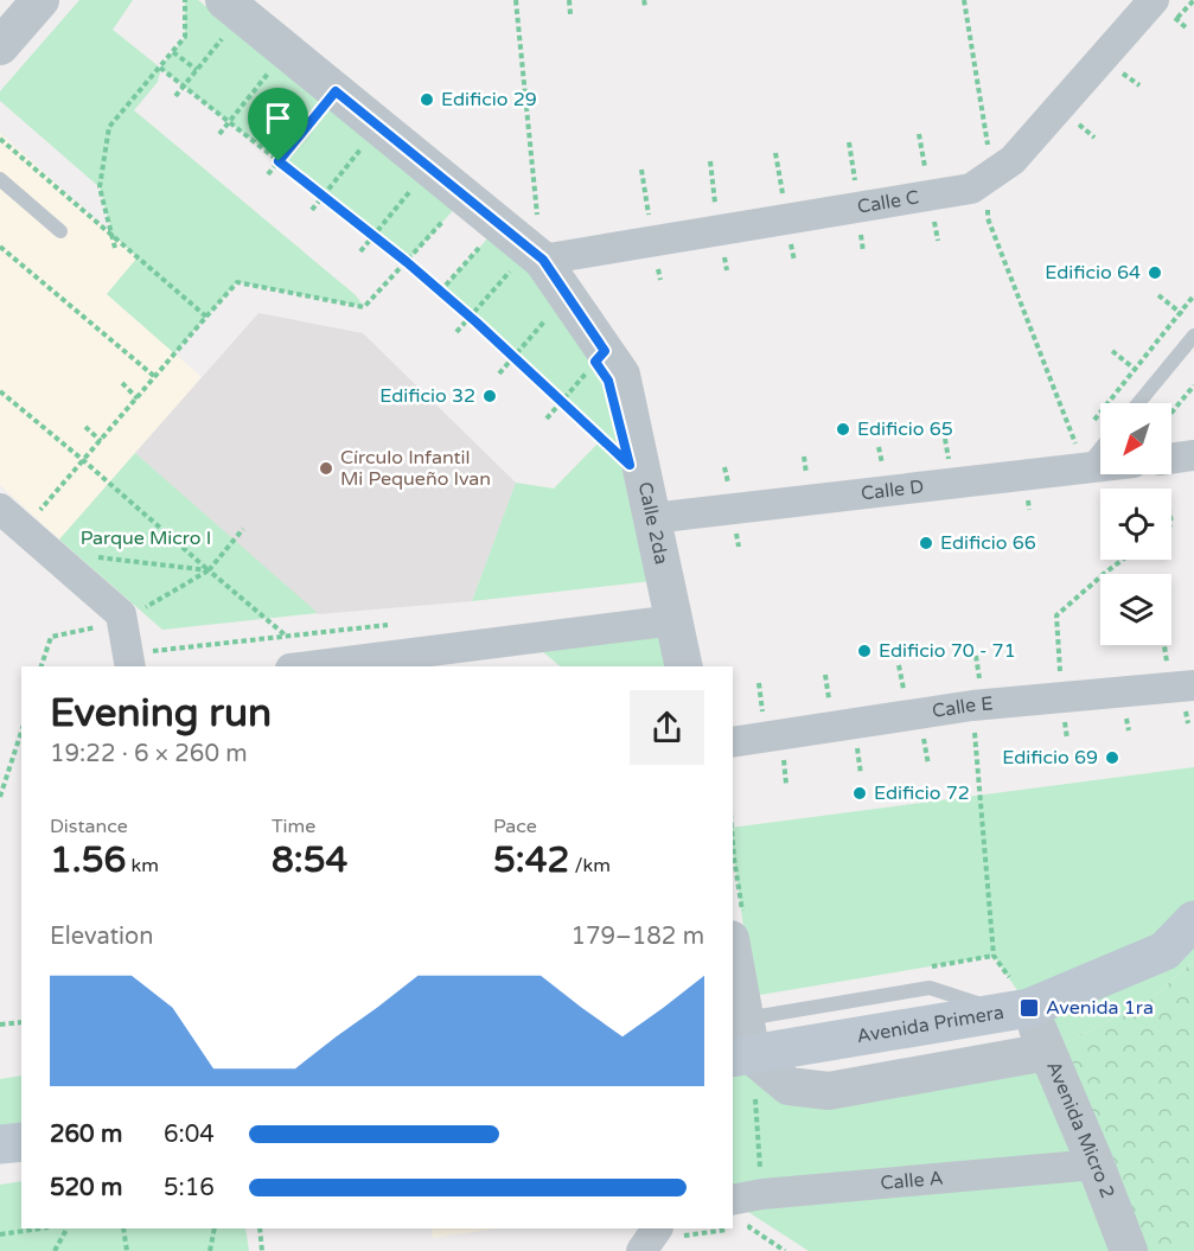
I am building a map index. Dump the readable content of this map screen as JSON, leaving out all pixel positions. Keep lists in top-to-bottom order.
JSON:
{
  "streets": {
    "main road": ["Avenida Primera"],
    "street": [
      "Calle C",
      "Calle D",
      "Calle 2da",
      "Calle E",
      "Avenida Micro 2",
      "Calle A"
    ]
  },
  "crossings": [
    ["Calle C", "Calle 2da"],
    ["Calle D", "Calle 2da"],
    ["Avenida Primera", "Avenida Micro 2"],
    ["Avenida Micro 2", "Calle A"]
  ],
  "parks": ["Parque Micro I"],
  "places": {
    "other": [
      "Edificio 29",
      "Edificio 64",
      "Edificio 32",
      "Edificio 65",
      "Círculo Infantil Mi Pequeño Ivan",
      "Edificio 66",
      "Edificio 70 - 71",
      "Edificio 69",
      "Edificio 72"
    ],
    "transit": ["Avenida 1ra"]
  },
  "north": "bottom left",
  "page": {
    "heading": ["Evening run", "19:22 · 6 × 260 m"],
    "stats": [
      ["Distance", "1.56 km"],
      ["Time", "8:54"],
      ["Pace", "5:42 /km"]
    ],
    "chart": ["Elevation", "179–182 m"],
    "list": [
      {
        "name": "260 m",
        "note": "6:04"
      },
      {
        "name": "520 m",
        "note": "5:16"
      }
    ]
  }
}
